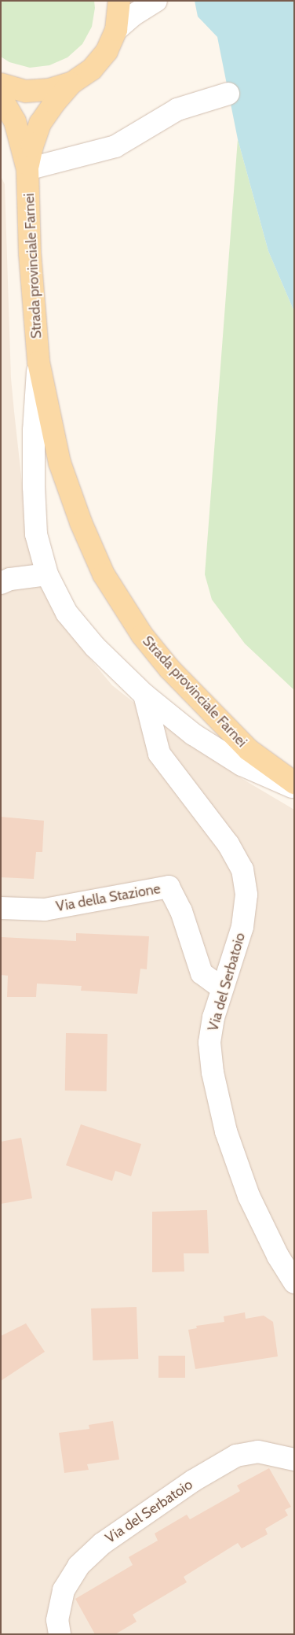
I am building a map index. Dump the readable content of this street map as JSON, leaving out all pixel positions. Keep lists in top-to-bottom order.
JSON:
{
  "streets": {
    "main road": ["Strada provinciale Farnei"],
    "street": ["Via della Stazione", "Via del Serbatoio"]
  },
  "crossings": [
    ["Strada provinciale Farnei", "Via del Serbatoio"],
    ["Via della Stazione", "Via del Serbatoio"]
  ]
}
